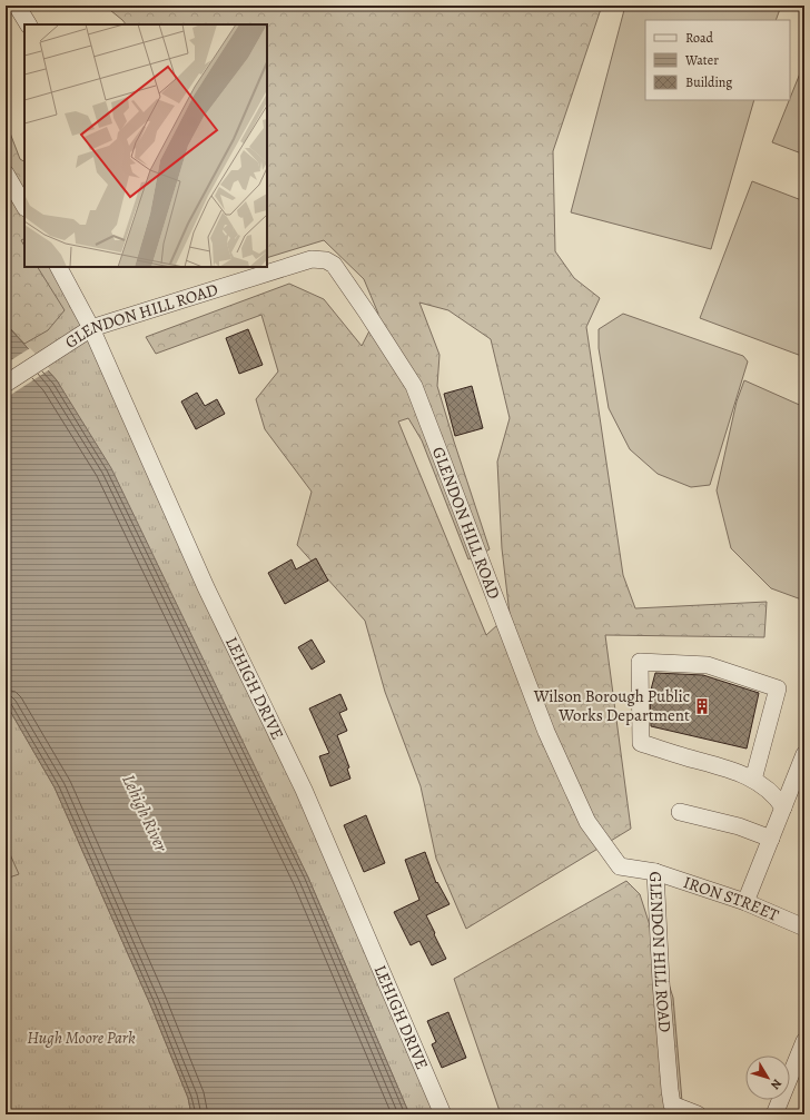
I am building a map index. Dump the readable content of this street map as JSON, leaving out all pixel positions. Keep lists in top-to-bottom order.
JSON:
{
  "streets": {
    "street": ["GLENDON HILL ROAD", "LEHIGH DRIVE", "IRON STREET"]
  },
  "crossings": [
    ["GLENDON HILL ROAD", "LEHIGH DRIVE"],
    ["GLENDON HILL ROAD", "IRON STREET"]
  ],
  "water": ["Lehigh River"],
  "parks": ["Hugh Moore Park"],
  "places": {
    "building": ["Wilson Borough Public Works Department"]
  },
  "legend": ["Road", "Water", "Building"],
  "north": "bottom right"
}
